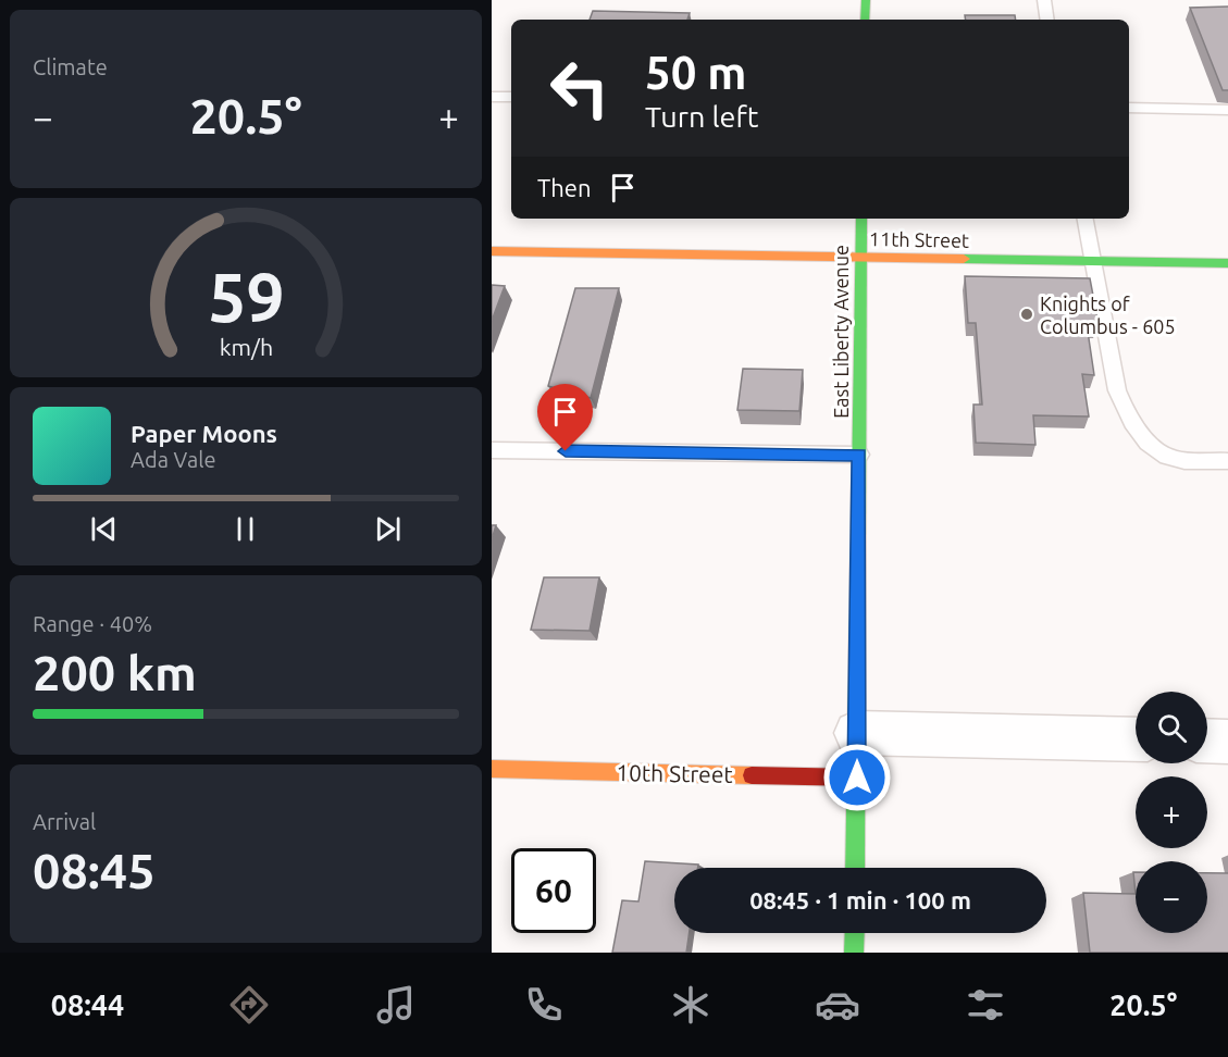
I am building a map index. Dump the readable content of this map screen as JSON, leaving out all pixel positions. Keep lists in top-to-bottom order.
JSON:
{
  "streets": {
    "street": ["11th Street", "East Liberty Avenue", "10th Street"]
  },
  "crossings": [
    ["11th Street", "East Liberty Avenue"],
    ["East Liberty Avenue", "10th Street"]
  ],
  "places": ["Knights of Columbus - 605"],
  "page": {
    "tile": [
      "Climate",
      ["Range · 40%", "200 km"],
      ["Arrival", "08:45"]
    ],
    "turn": ["50 m", "Turn left"],
    "heat": ["−", "20.5°", "+"],
    "then": "Then",
    "song": ["Paper Moons", "Ada Vale"],
    "map_buttons": ["+", "−"],
    "limit": "60",
    "trip": "08:45 · 1 min · 100 m",
    "tabs": ["08:44", "20.5°"],
    "gauge": ["59", "km/h"]
  }
}
